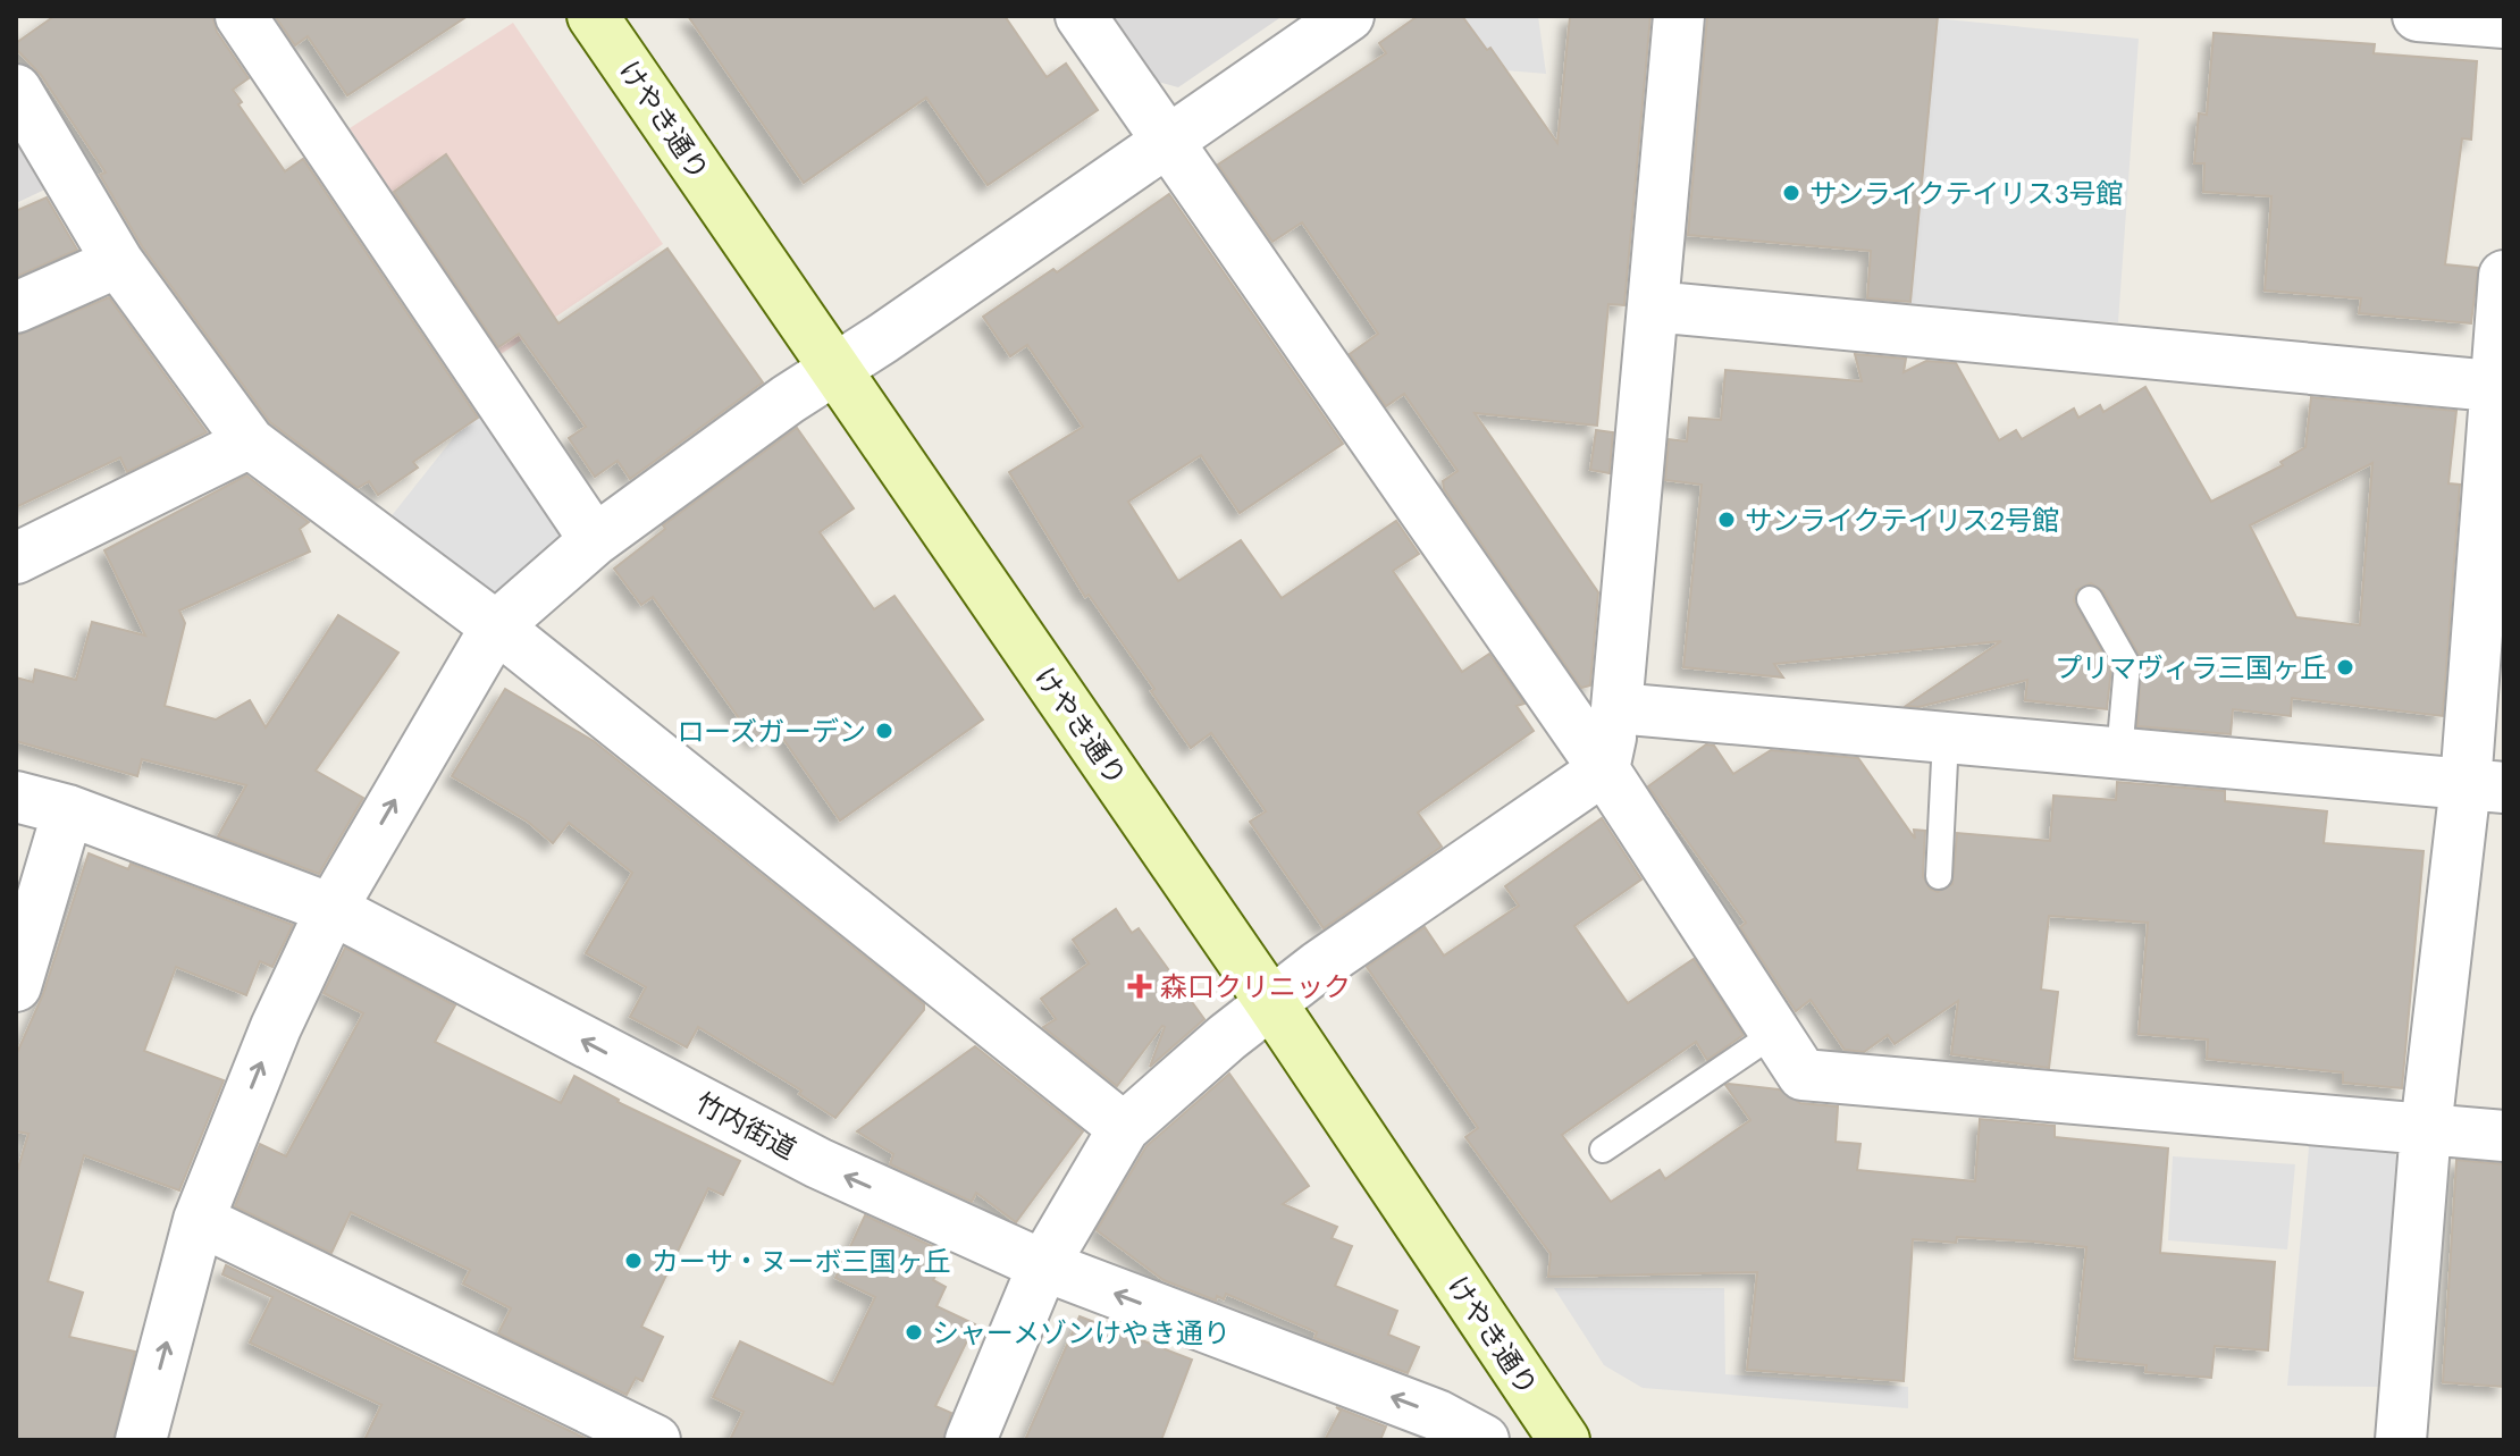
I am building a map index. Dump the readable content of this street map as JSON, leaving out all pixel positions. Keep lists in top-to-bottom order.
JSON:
{
  "streets": {
    "street": ["けやき通り", "竹内街道"]
  },
  "places": {
    "other": [
      "サンライクテイリス3号館",
      "サンライクテイリス2号館",
      "プリマヴィラ三国ヶ丘",
      "ローズガーデン",
      "カーサ・ヌーボ三国ヶ丘",
      "シャーメゾンけやき通り"
    ],
    "health": ["森口クリニック"]
  }
}
